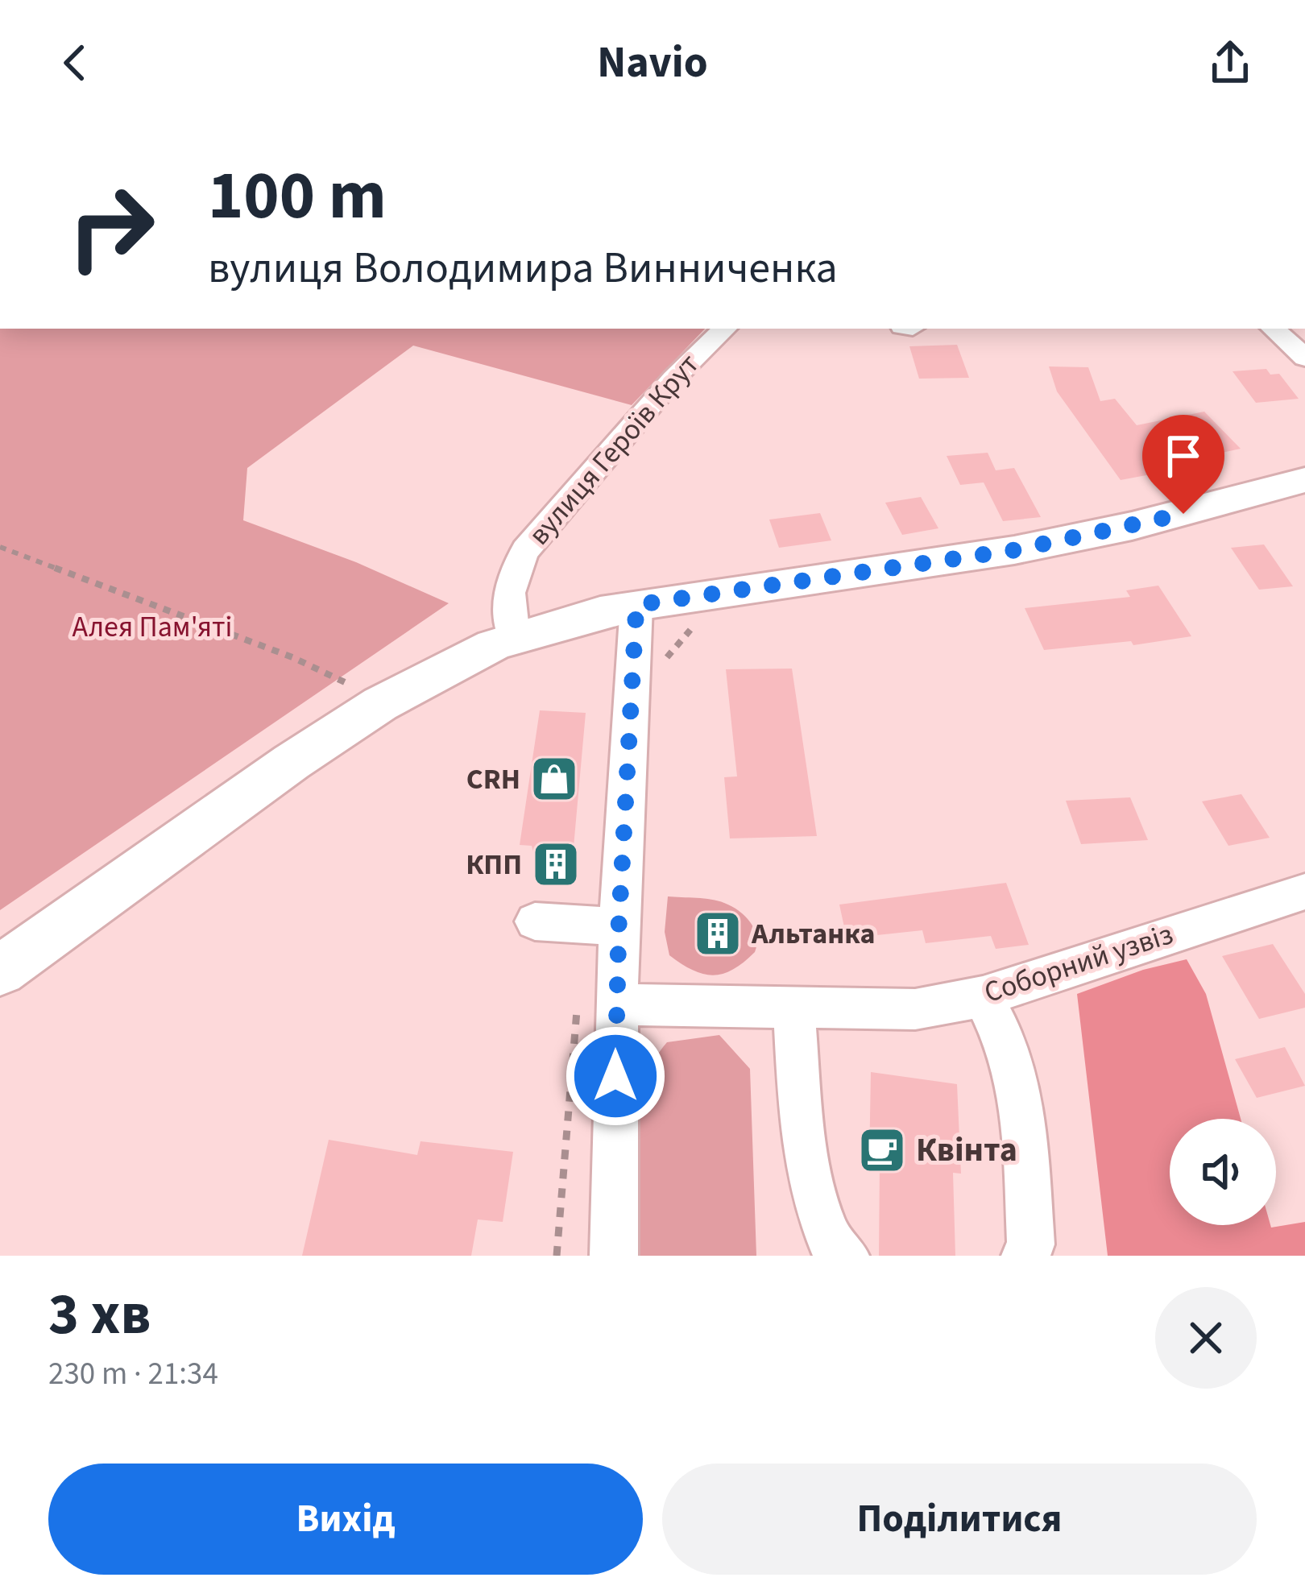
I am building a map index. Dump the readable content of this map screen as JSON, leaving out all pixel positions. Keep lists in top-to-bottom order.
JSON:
{
  "streets": {
    "street": ["вулиця Героїв Крут", "Соборний узвіз"]
  },
  "parks": ["Алея Пам'яті"],
  "places": {
    "shop": ["CRH"],
    "building": ["КПП", "Альтанка"],
    "cafe": ["Квінта"]
  },
  "page": {
    "header": "Navio",
    "turn": ["100 m", "вулиця Володимира Винниченка"],
    "heading": ["3 хв", "230 m · 21:34"],
    "buttons": ["Вихід", "Поділитися"]
  }
}
